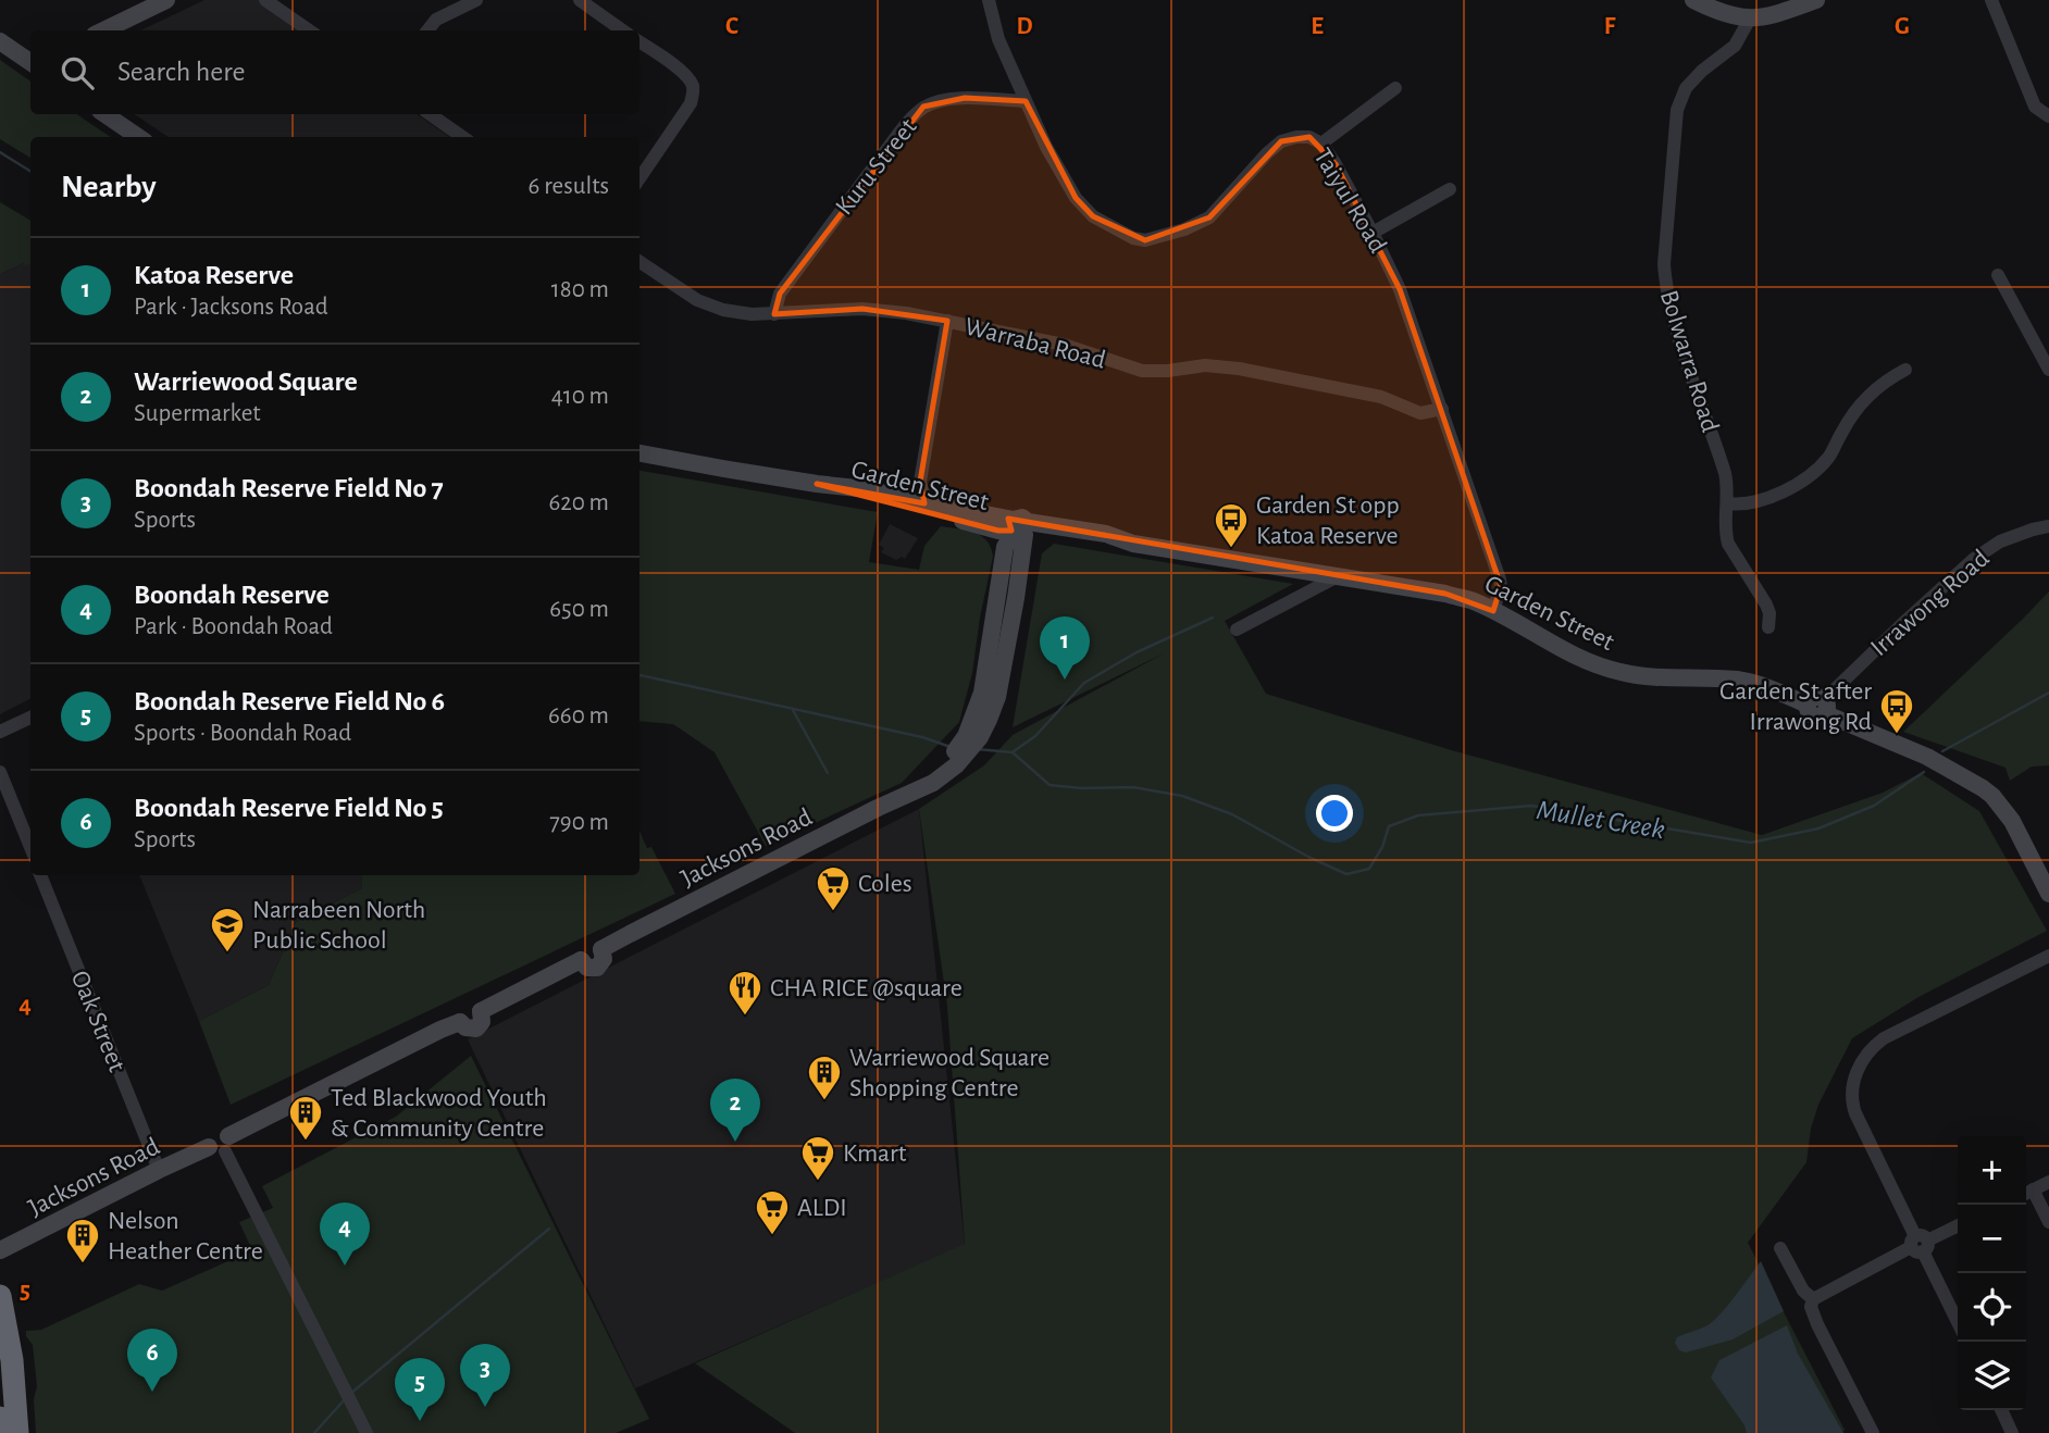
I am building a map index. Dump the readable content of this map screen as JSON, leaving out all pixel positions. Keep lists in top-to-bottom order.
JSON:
{
  "streets": {
    "street": [
      "Kuru Street",
      "Taiyul Road",
      "Warraba Road",
      "Bolwarra Road",
      "Garden Street",
      "Irrawong Road",
      "Jacksons Road",
      "Oak Street"
    ]
  },
  "crossings": [
    ["Kuru Street", "Taiyul Road"],
    ["Kuru Street", "Warraba Road"],
    ["Taiyul Road", "Warraba Road"],
    ["Taiyul Road", "Garden Street"],
    ["Garden Street", "Irrawong Road"],
    ["Garden Street", "Jacksons Road"],
    ["Jacksons Road", "Oak Street"]
  ],
  "water": ["Mullet Creek"],
  "places": {
    "bus stop": ["Garden St opp Katoa Reserve", "Garden St after Irrawong Rd"],
    "supermarket": ["Coles", "Kmart", "ALDI"],
    "school or university": ["Narrabeen North Public School"],
    "restaurant": ["CHA RICE @square"],
    "building": ["Warriewood Square Shopping Centre", "Ted Blackwood Youth & Community Centre", "Nelson Heather Centre"]
  },
  "page": {
    "search": "Search here",
    "heading": ["Nearby", "6 results"],
    "list": [
      {
        "mark": "1",
        "name": "Katoa Reserve",
        "note": "Park · Jacksons Road",
        "value": "180 m"
      },
      {
        "mark": "2",
        "name": "Warriewood Square",
        "note": "Supermarket",
        "value": "410 m"
      },
      {
        "mark": "3",
        "name": "Boondah Reserve Field No 7",
        "note": "Sports",
        "value": "620 m"
      },
      {
        "mark": "4",
        "name": "Boondah Reserve",
        "note": "Park · Boondah Road",
        "value": "650 m"
      },
      {
        "mark": "5",
        "name": "Boondah Reserve Field No 6",
        "note": "Sports · Boondah Road",
        "value": "660 m"
      },
      {
        "mark": "6",
        "name": "Boondah Reserve Field No 5",
        "note": "Sports",
        "value": "790 m"
      }
    ],
    "pins": [
      "1",
      "2",
      "4",
      "6",
      "3",
      "5"
    ],
    "map_buttons": ["+", "−"]
  },
  "grid": {
    "columns": [
      "C",
      "D",
      "E",
      "F",
      "G"
    ],
    "rows": ["4", "5"]
  }
}
